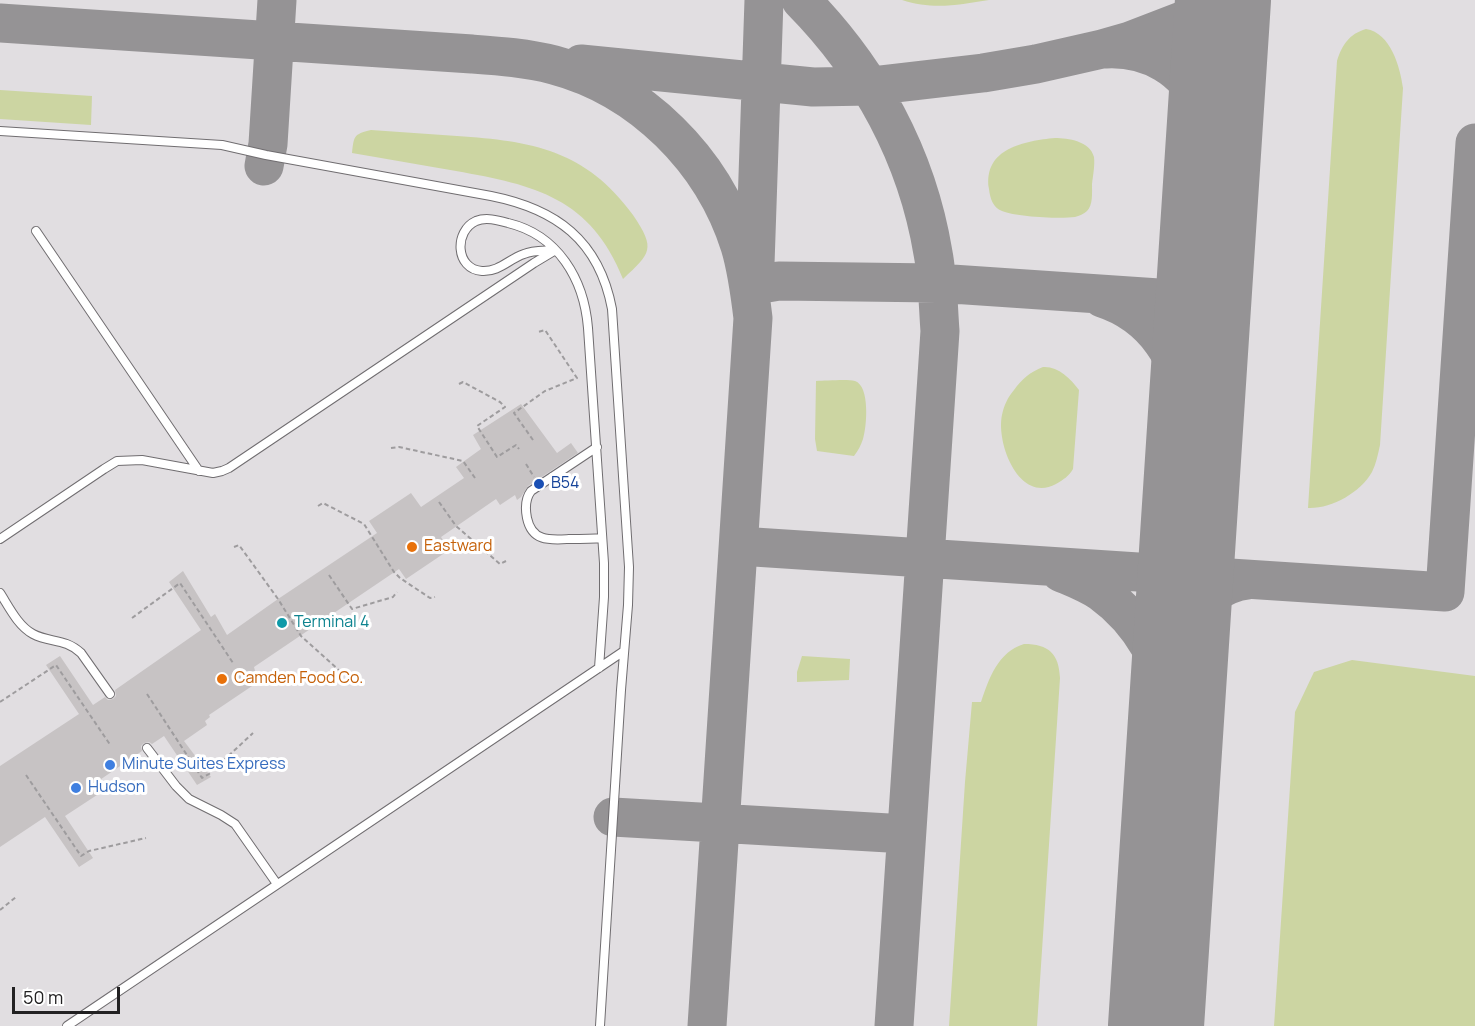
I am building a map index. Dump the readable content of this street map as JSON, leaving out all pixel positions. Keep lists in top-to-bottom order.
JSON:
{
  "places": [
    "B54",
    "Eastward",
    "Terminal 4",
    "Camden Food Co.",
    "Minute Suites Express",
    "Hudson"
  ],
  "scale_bar": "50 m"
}
